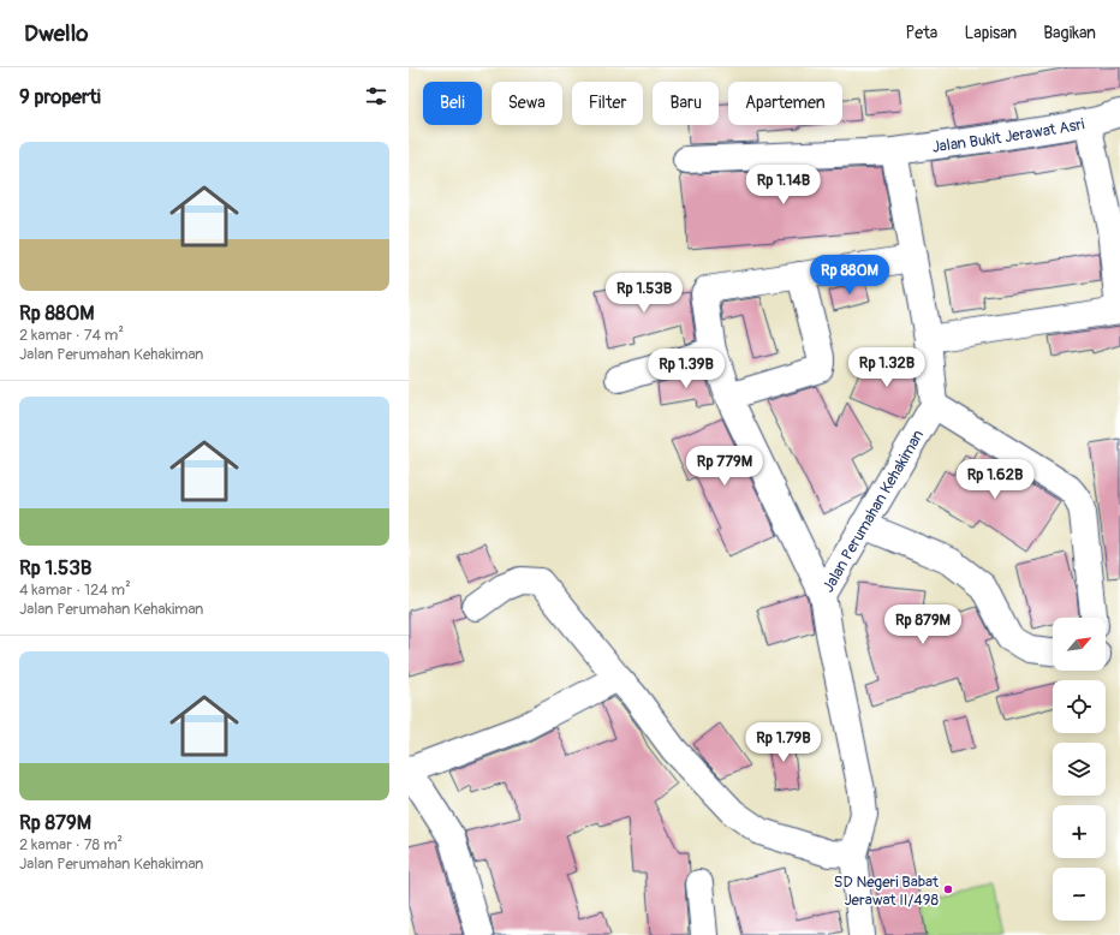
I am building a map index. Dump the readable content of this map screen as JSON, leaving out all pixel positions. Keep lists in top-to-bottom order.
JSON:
{
  "streets": {
    "street": ["Jalan Bukit Jerawat Asri", "Jalan Perumahan Kehakiman"]
  },
  "places": ["SD Negeri Babat Jerawat II/498"],
  "north": "top right",
  "page": {
    "header": "Dwello",
    "nav": ["Peta", "Lapisan", "Bagikan"],
    "heading": "9 properti",
    "chip": [
      "Beli",
      "Sewa",
      "Filter",
      "Baru",
      "Apartemen"
    ],
    "list": [
      {
        "name": "Rp 880M",
        "note": "2 kamar · 74 m² · Jalan Perumahan Kehakiman"
      },
      {
        "name": "Rp 1.53B",
        "note": "4 kamar · 124 m² · Jalan Perumahan Kehakiman"
      },
      {
        "name": "Rp 879M",
        "note": "2 kamar · 78 m² · Jalan Perumahan Kehakiman"
      }
    ],
    "price": [
      "Rp 1.14B",
      "Rp 880M",
      "Rp 1.53B",
      "Rp 1.32B",
      "Rp 1.39B",
      "Rp 779M",
      "Rp 1.62B",
      "Rp 879M",
      "Rp 1.79B"
    ],
    "map_buttons": ["+", "−"]
  }
}
